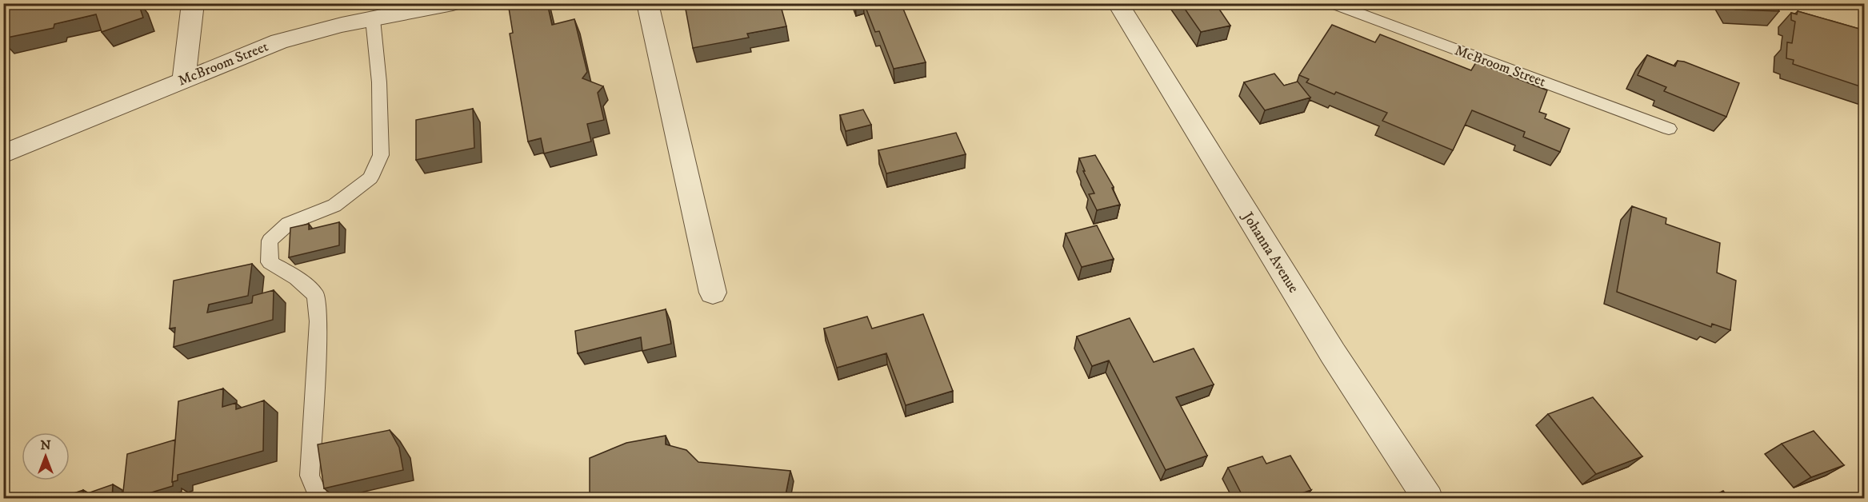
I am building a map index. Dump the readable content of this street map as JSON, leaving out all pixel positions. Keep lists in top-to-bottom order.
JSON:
{
  "streets": {
    "street": ["McBroom Street", "Johanna Avenue"]
  },
  "north": "top"
}
